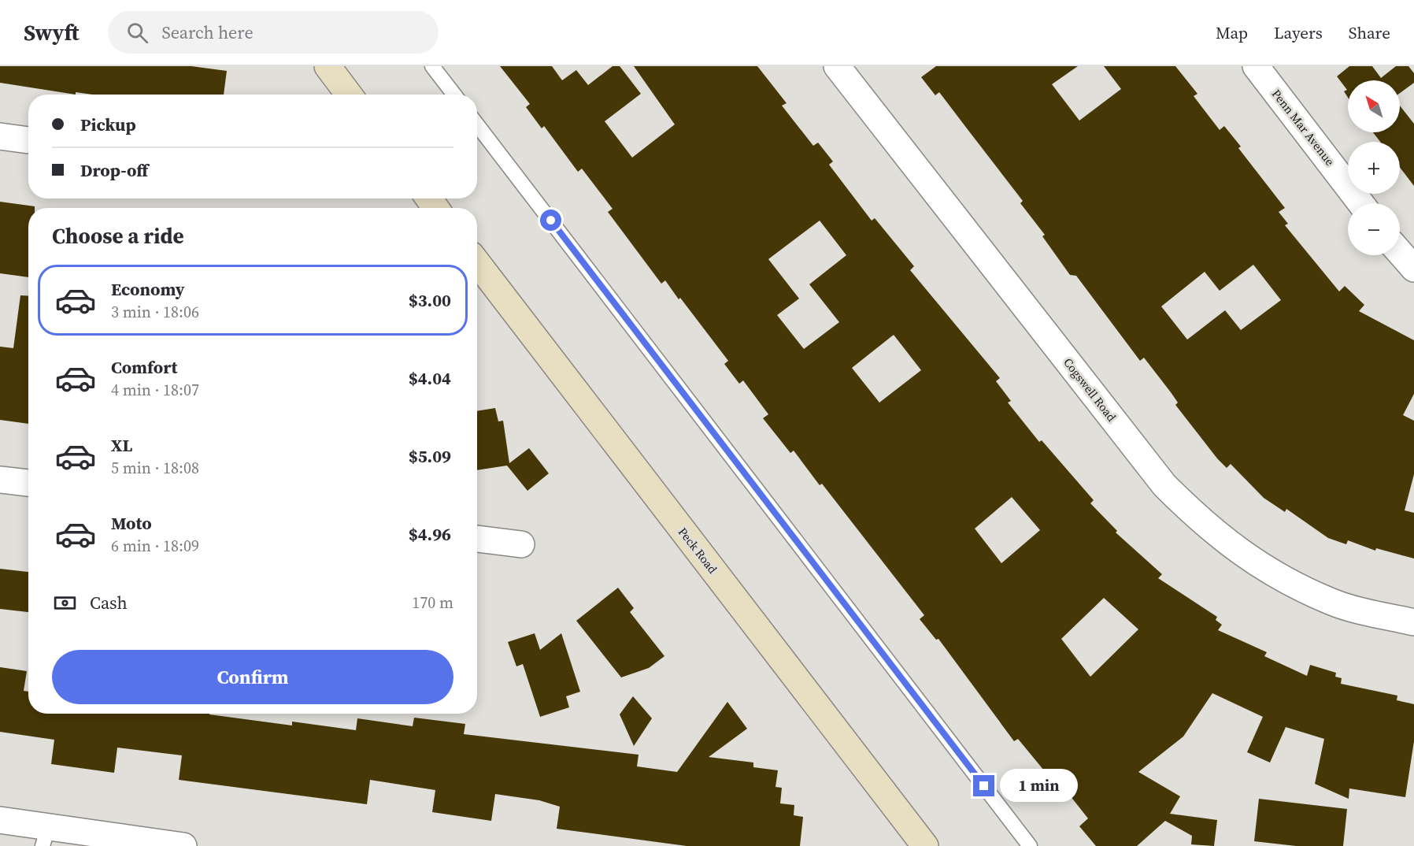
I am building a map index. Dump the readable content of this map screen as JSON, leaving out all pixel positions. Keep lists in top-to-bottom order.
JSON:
{
  "streets": {
    "main road": ["Peck Road"],
    "street": ["Penn Mar Avenue", "Cogswell Road"]
  },
  "north": "top left",
  "page": {
    "header": "Swyft",
    "search": "Search here",
    "nav": ["Map", "Layers", "Share"],
    "map_buttons": ["+", "−"],
    "banner": ["Pickup", "Drop-off"],
    "heading": "Choose a ride",
    "list": [
      {
        "name": "Economy",
        "note": "3 min · 18:06",
        "value": "$3.00"
      },
      {
        "name": "Comfort",
        "note": "4 min · 18:07",
        "value": "$4.04"
      },
      {
        "name": "XL",
        "note": "5 min · 18:08",
        "value": "$5.09"
      },
      {
        "name": "Moto",
        "note": "6 min · 18:09",
        "value": "$4.96"
      }
    ],
    "pay": ["Cash", "170 m"],
    "buttons": "Confirm",
    "bubble": "1 min"
  }
}
